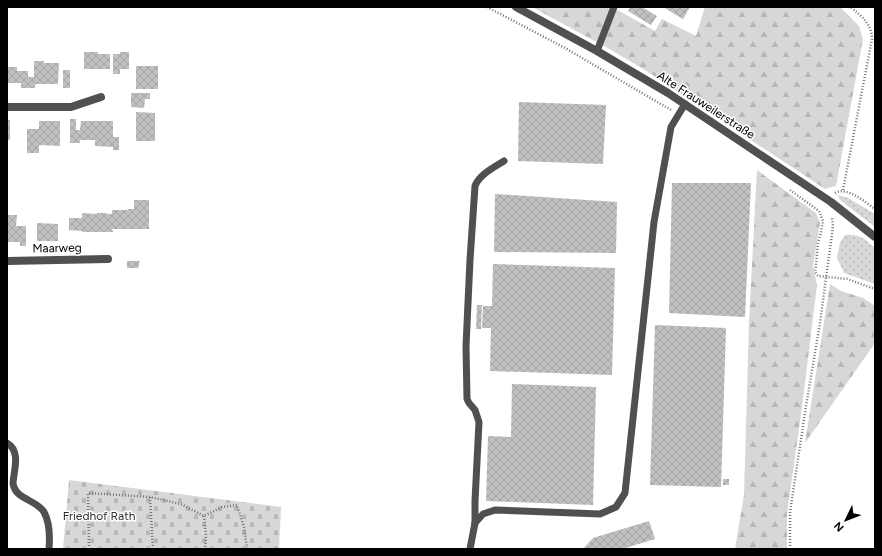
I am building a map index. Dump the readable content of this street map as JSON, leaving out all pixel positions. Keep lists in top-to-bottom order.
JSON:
{
  "streets": {
    "street": ["Alte Frauweilerstraße", "Maarweg"]
  },
  "parks": ["Friedhof Rath"],
  "north": "bottom left"
}
